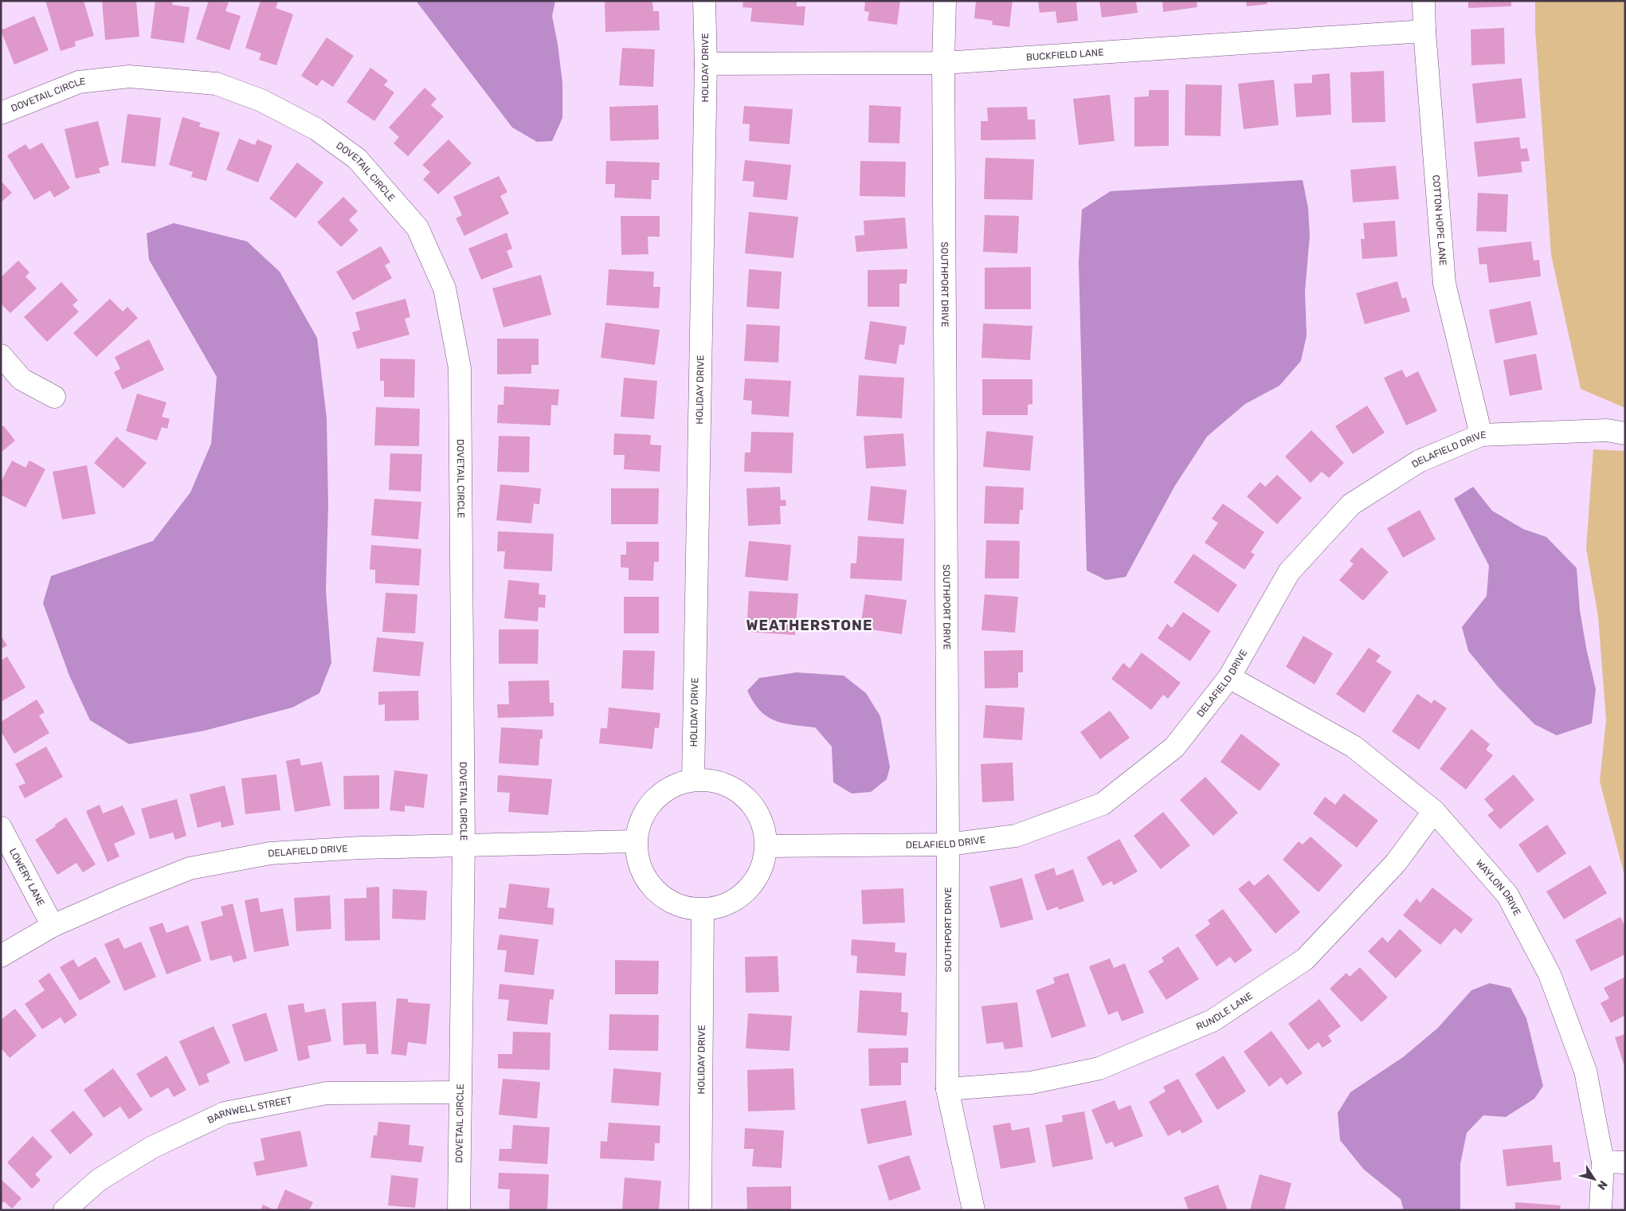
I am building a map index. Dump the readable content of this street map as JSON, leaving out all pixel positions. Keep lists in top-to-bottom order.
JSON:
{
  "streets": {
    "street": [
      "BUCKFIELD LANE",
      "HOLIDAY DRIVE",
      "DOVETAIL CIRCLE",
      "COTTON HOPE LANE",
      "SOUTHPORT DRIVE",
      "DELAFIELD DRIVE",
      "LOWERY LANE",
      "WAYLON DRIVE",
      "RUNDLE LANE",
      "BARNWELL STREET"
    ]
  },
  "crossings": [
    ["BUCKFIELD LANE", "HOLIDAY DRIVE"],
    ["BUCKFIELD LANE", "COTTON HOPE LANE"],
    ["BUCKFIELD LANE", "SOUTHPORT DRIVE"],
    ["HOLIDAY DRIVE", "DELAFIELD DRIVE"],
    ["DOVETAIL CIRCLE", "DELAFIELD DRIVE"],
    ["DOVETAIL CIRCLE", "BARNWELL STREET"],
    ["COTTON HOPE LANE", "DELAFIELD DRIVE"],
    ["SOUTHPORT DRIVE", "DELAFIELD DRIVE"],
    ["SOUTHPORT DRIVE", "RUNDLE LANE"],
    ["DELAFIELD DRIVE", "LOWERY LANE"],
    ["DELAFIELD DRIVE", "WAYLON DRIVE"],
    ["WAYLON DRIVE", "RUNDLE LANE"]
  ],
  "districts": ["WEATHERSTONE"],
  "north": "bottom right"
}
